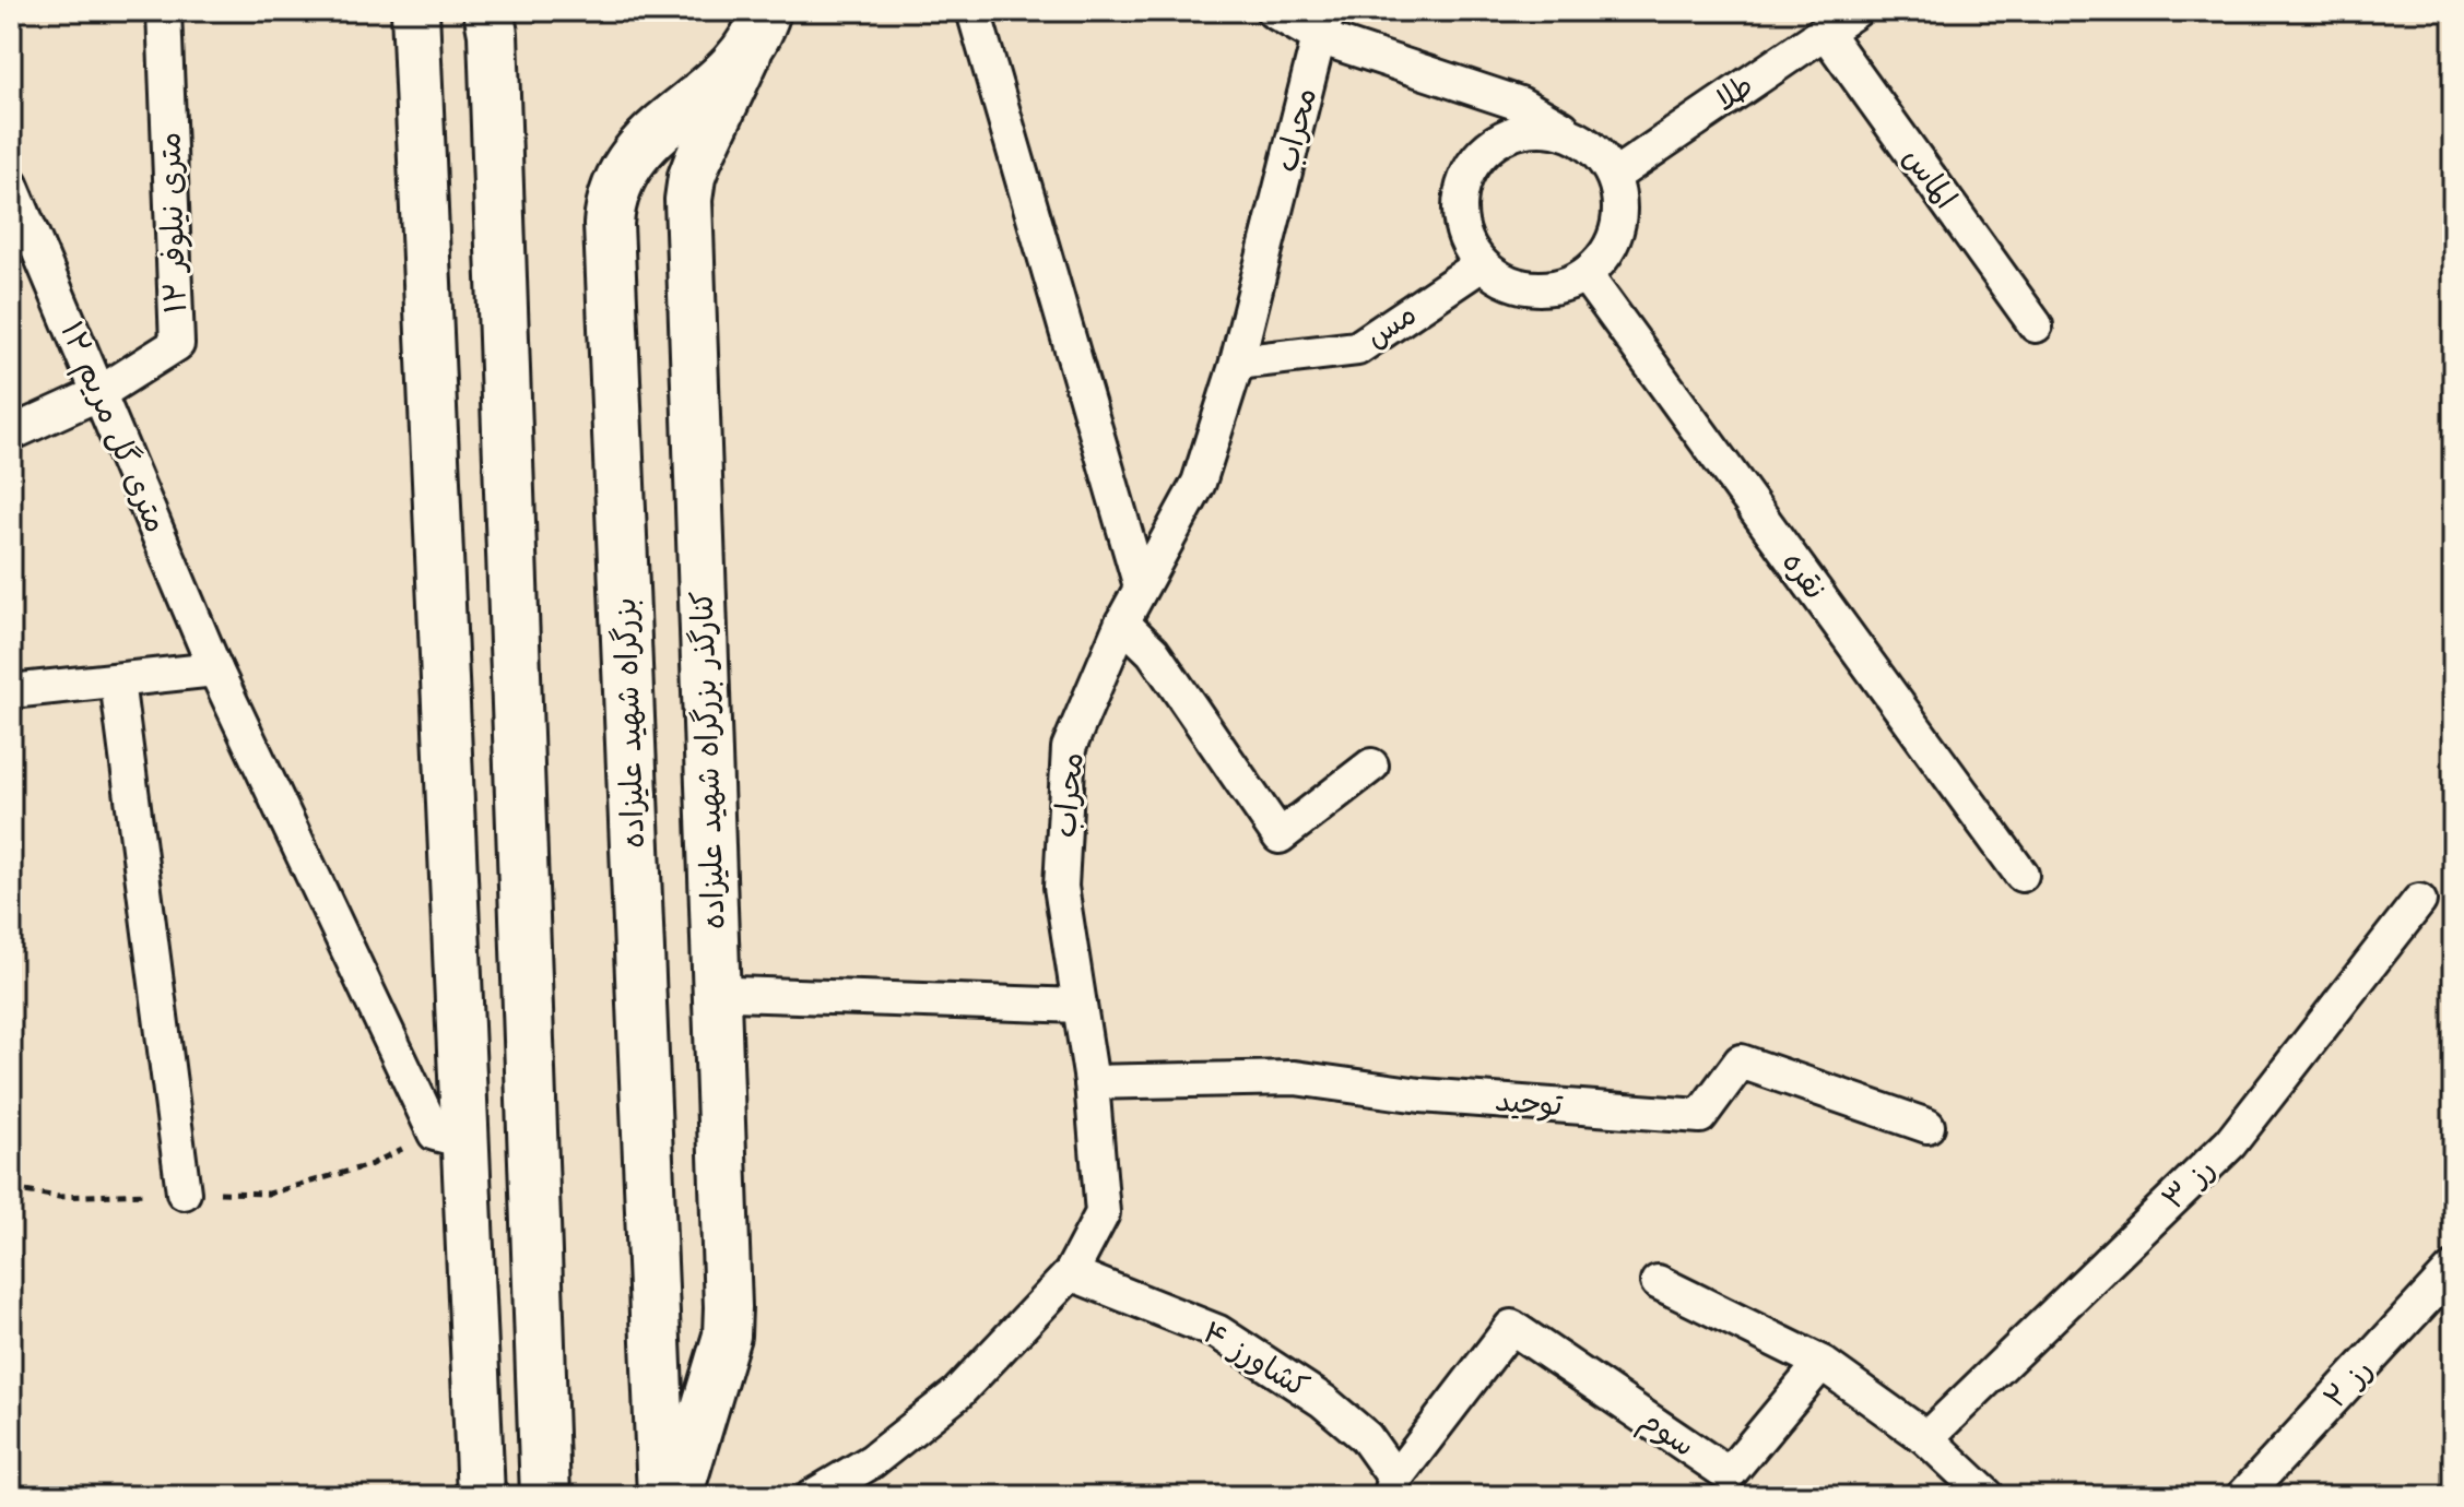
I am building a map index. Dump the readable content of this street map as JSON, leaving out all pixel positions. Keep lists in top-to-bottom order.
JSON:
{
  "streets": {
    "highway": ["بزرگراه شهید علیزاده"],
    "main road": ["کنارگذر بزرگراه شهید علیزاده"],
    "street": [
      "طلا",
      "محراب",
      "الماس",
      "۱۲ متری نیلوفر",
      "مس",
      "۱۲ متری گل مریم",
      "نقره",
      "توحید",
      "رز ۳",
      "کشاورز ۴",
      "رز ۲",
      "سوم"
    ]
  },
  "crossings": [
    ["طلا", "الماس"],
    ["طلا", "مس"],
    ["طلا", "نقره"],
    ["محراب", "مس"],
    ["محراب", "توحید"],
    ["محراب", "کشاورز ۴"],
    ["۱۲ متری نیلوفر", "۱۲ متری گل مریم"],
    ["مس", "نقره"],
    ["بزرگراه شهید علیزاده", "کنارگذر بزرگراه شهید علیزاده"],
    ["کشاورز ۴", "سوم"]
  ]
}
